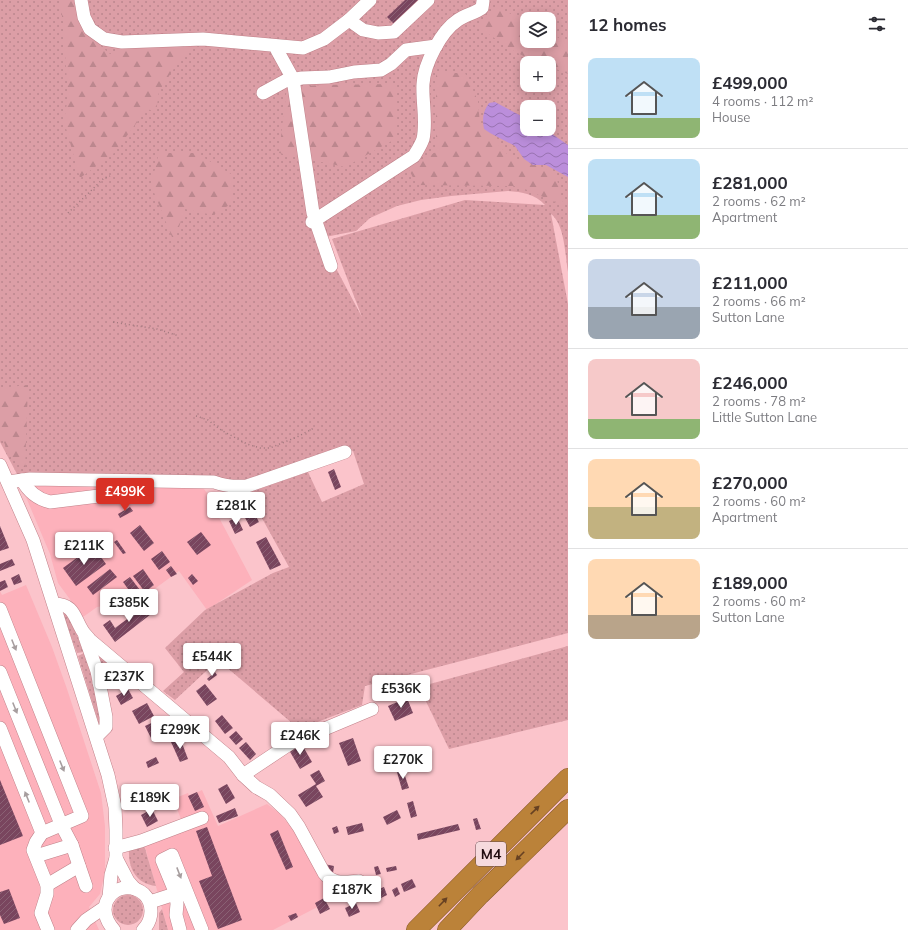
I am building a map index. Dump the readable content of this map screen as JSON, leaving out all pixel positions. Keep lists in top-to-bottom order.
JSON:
{
  "streets": {
    "highway": ["M4"]
  },
  "page": {
    "heading": "12 homes",
    "map_buttons": ["+", "−"],
    "list": [
      {
        "name": "£499,000",
        "note": "4 rooms · 112 m² · House"
      },
      {
        "name": "£281,000",
        "note": "2 rooms · 62 m² · Apartment"
      },
      {
        "name": "£211,000",
        "note": "2 rooms · 66 m² · Sutton Lane"
      },
      {
        "name": "£246,000",
        "note": "2 rooms · 78 m² · Little Sutton Lane"
      },
      {
        "name": "£270,000",
        "note": "2 rooms · 60 m² · Apartment"
      },
      {
        "name": "£189,000",
        "note": "2 rooms · 60 m² · Sutton Lane"
      }
    ],
    "price": [
      "£499K",
      "£281K",
      "£211K",
      "£385K",
      "£544K",
      "£237K",
      "£536K",
      "£299K",
      "£246K",
      "£270K",
      "£189K",
      "£187K"
    ]
  }
}
